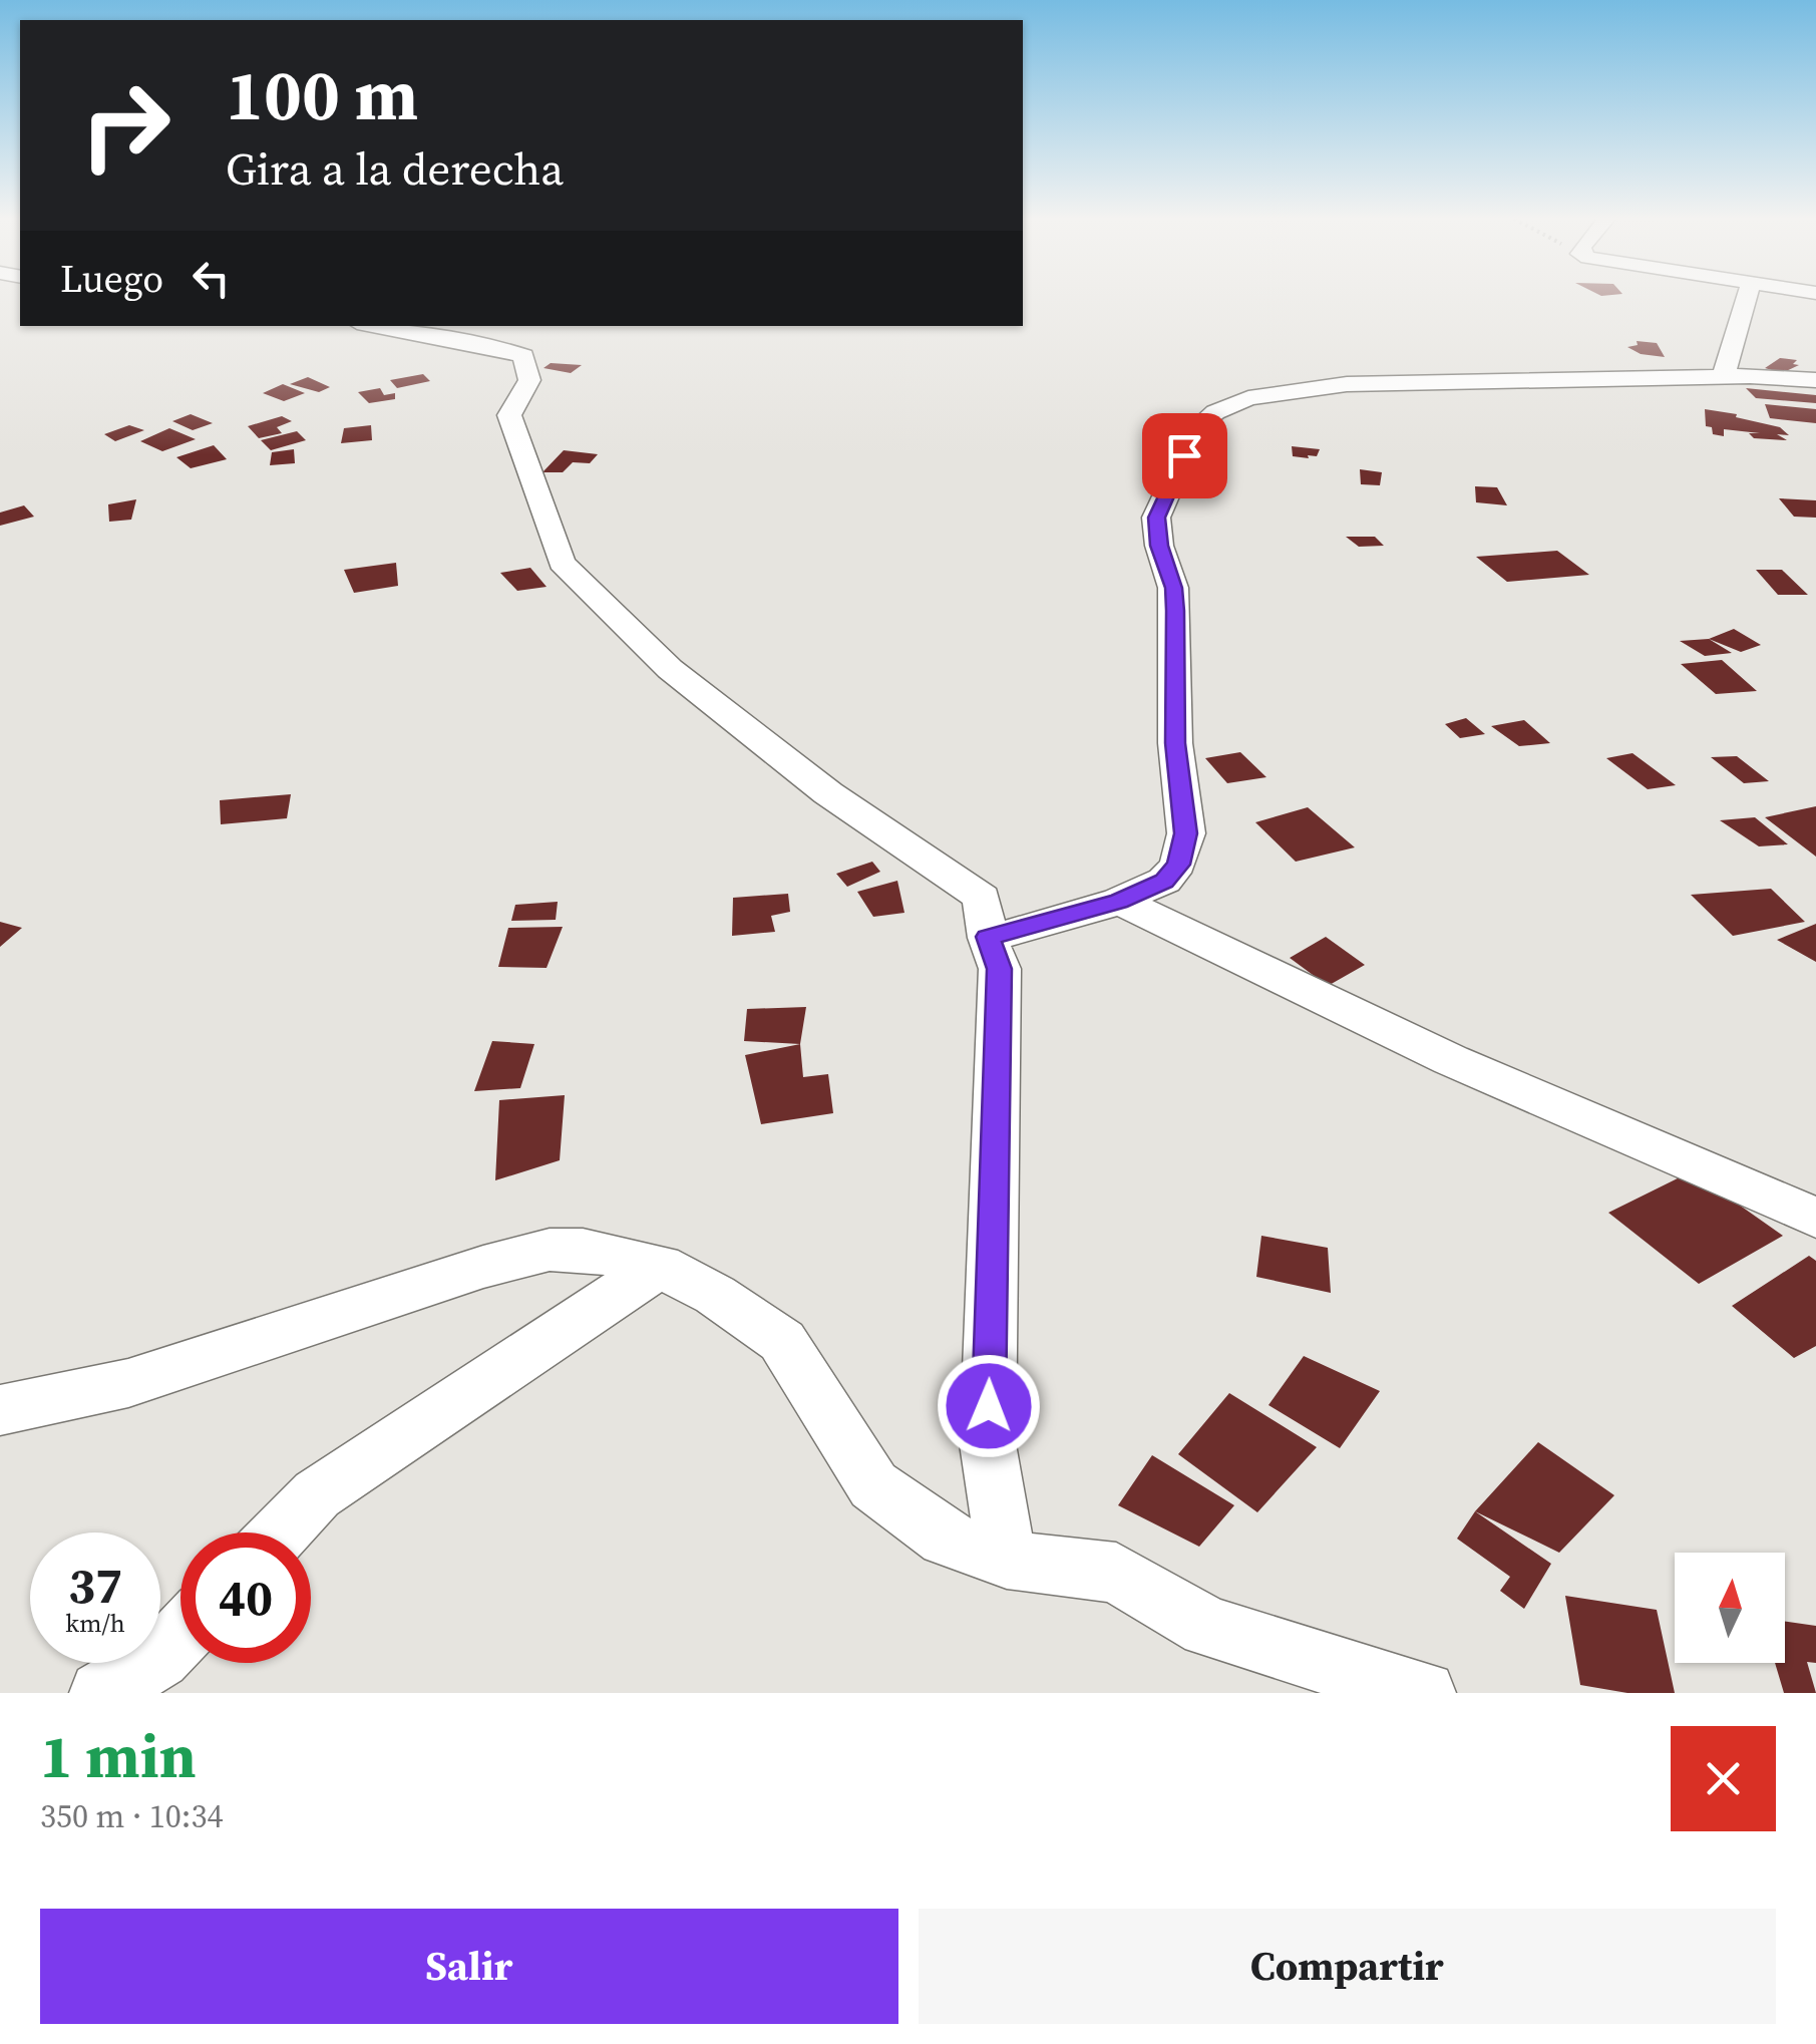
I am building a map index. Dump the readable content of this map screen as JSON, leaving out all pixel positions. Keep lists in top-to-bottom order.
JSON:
{
  "north": "top",
  "page": {
    "turn": ["100 m", "Gira a la derecha"],
    "then": "Luego",
    "speed": "37 km/h",
    "limit": "40",
    "heading": ["1 min", "350 m · 10:34"],
    "buttons": ["Salir", "Compartir"]
  }
}
